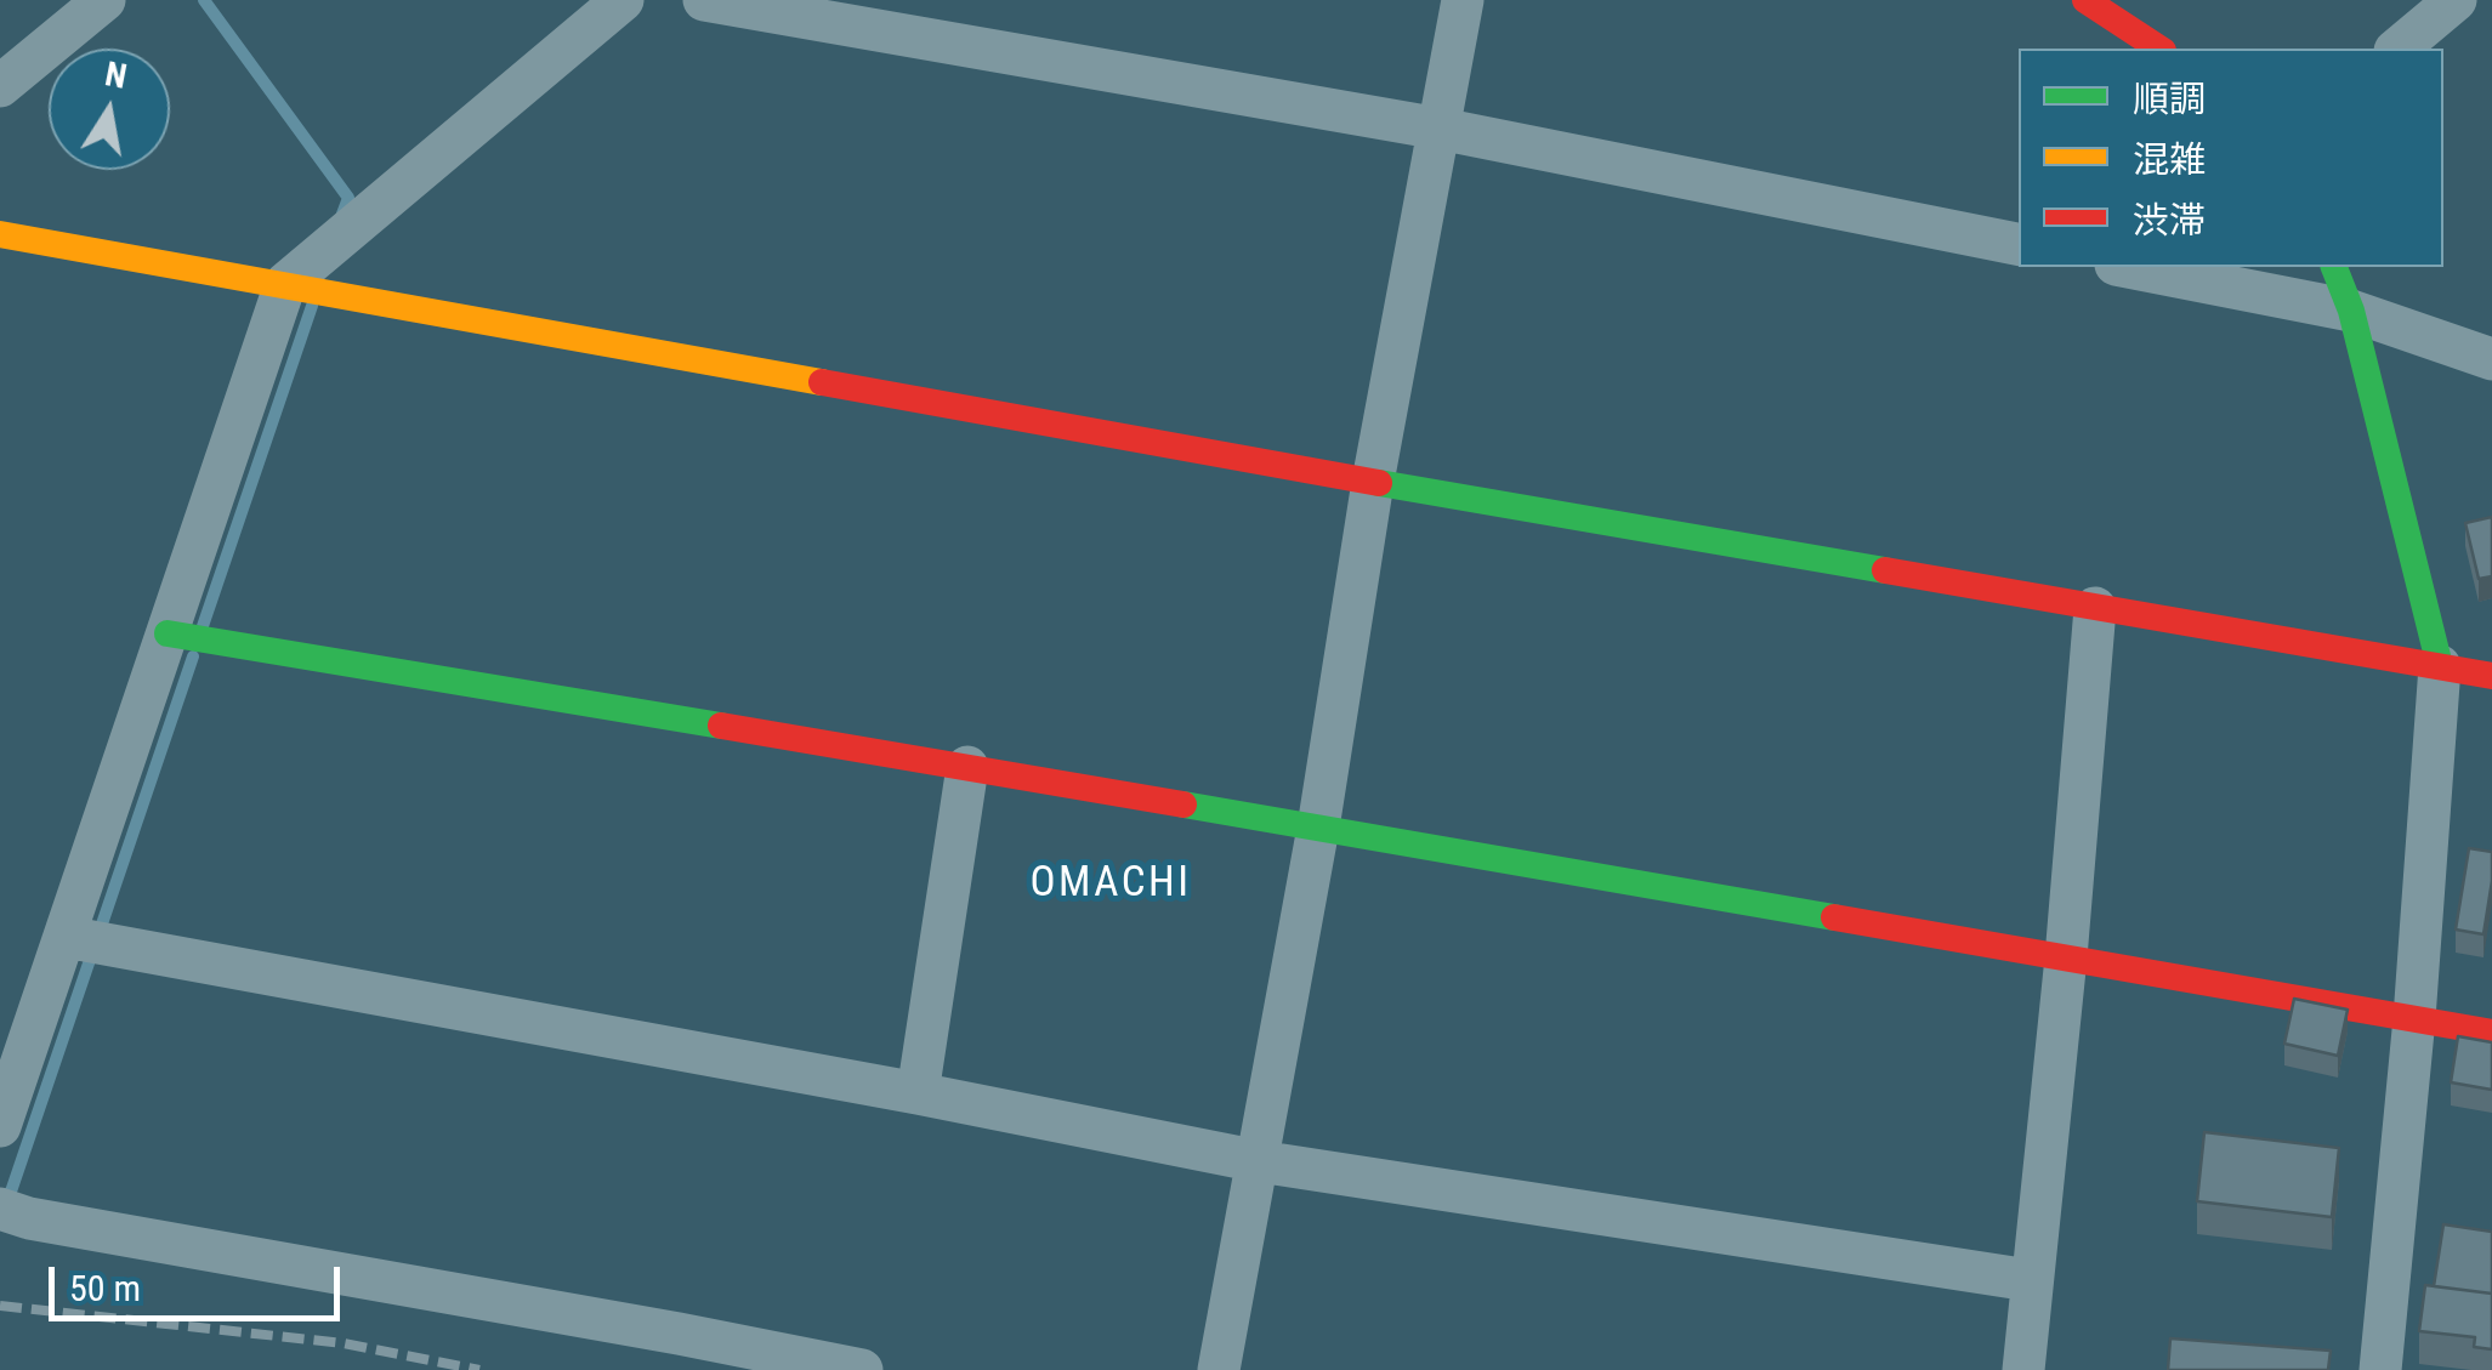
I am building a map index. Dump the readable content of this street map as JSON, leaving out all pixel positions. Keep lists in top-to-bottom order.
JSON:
{
  "districts": ["OMACHI"],
  "legend": ["順調", "混雑", "渋滞"],
  "scale_bar": "50 m",
  "north": "top"
}
